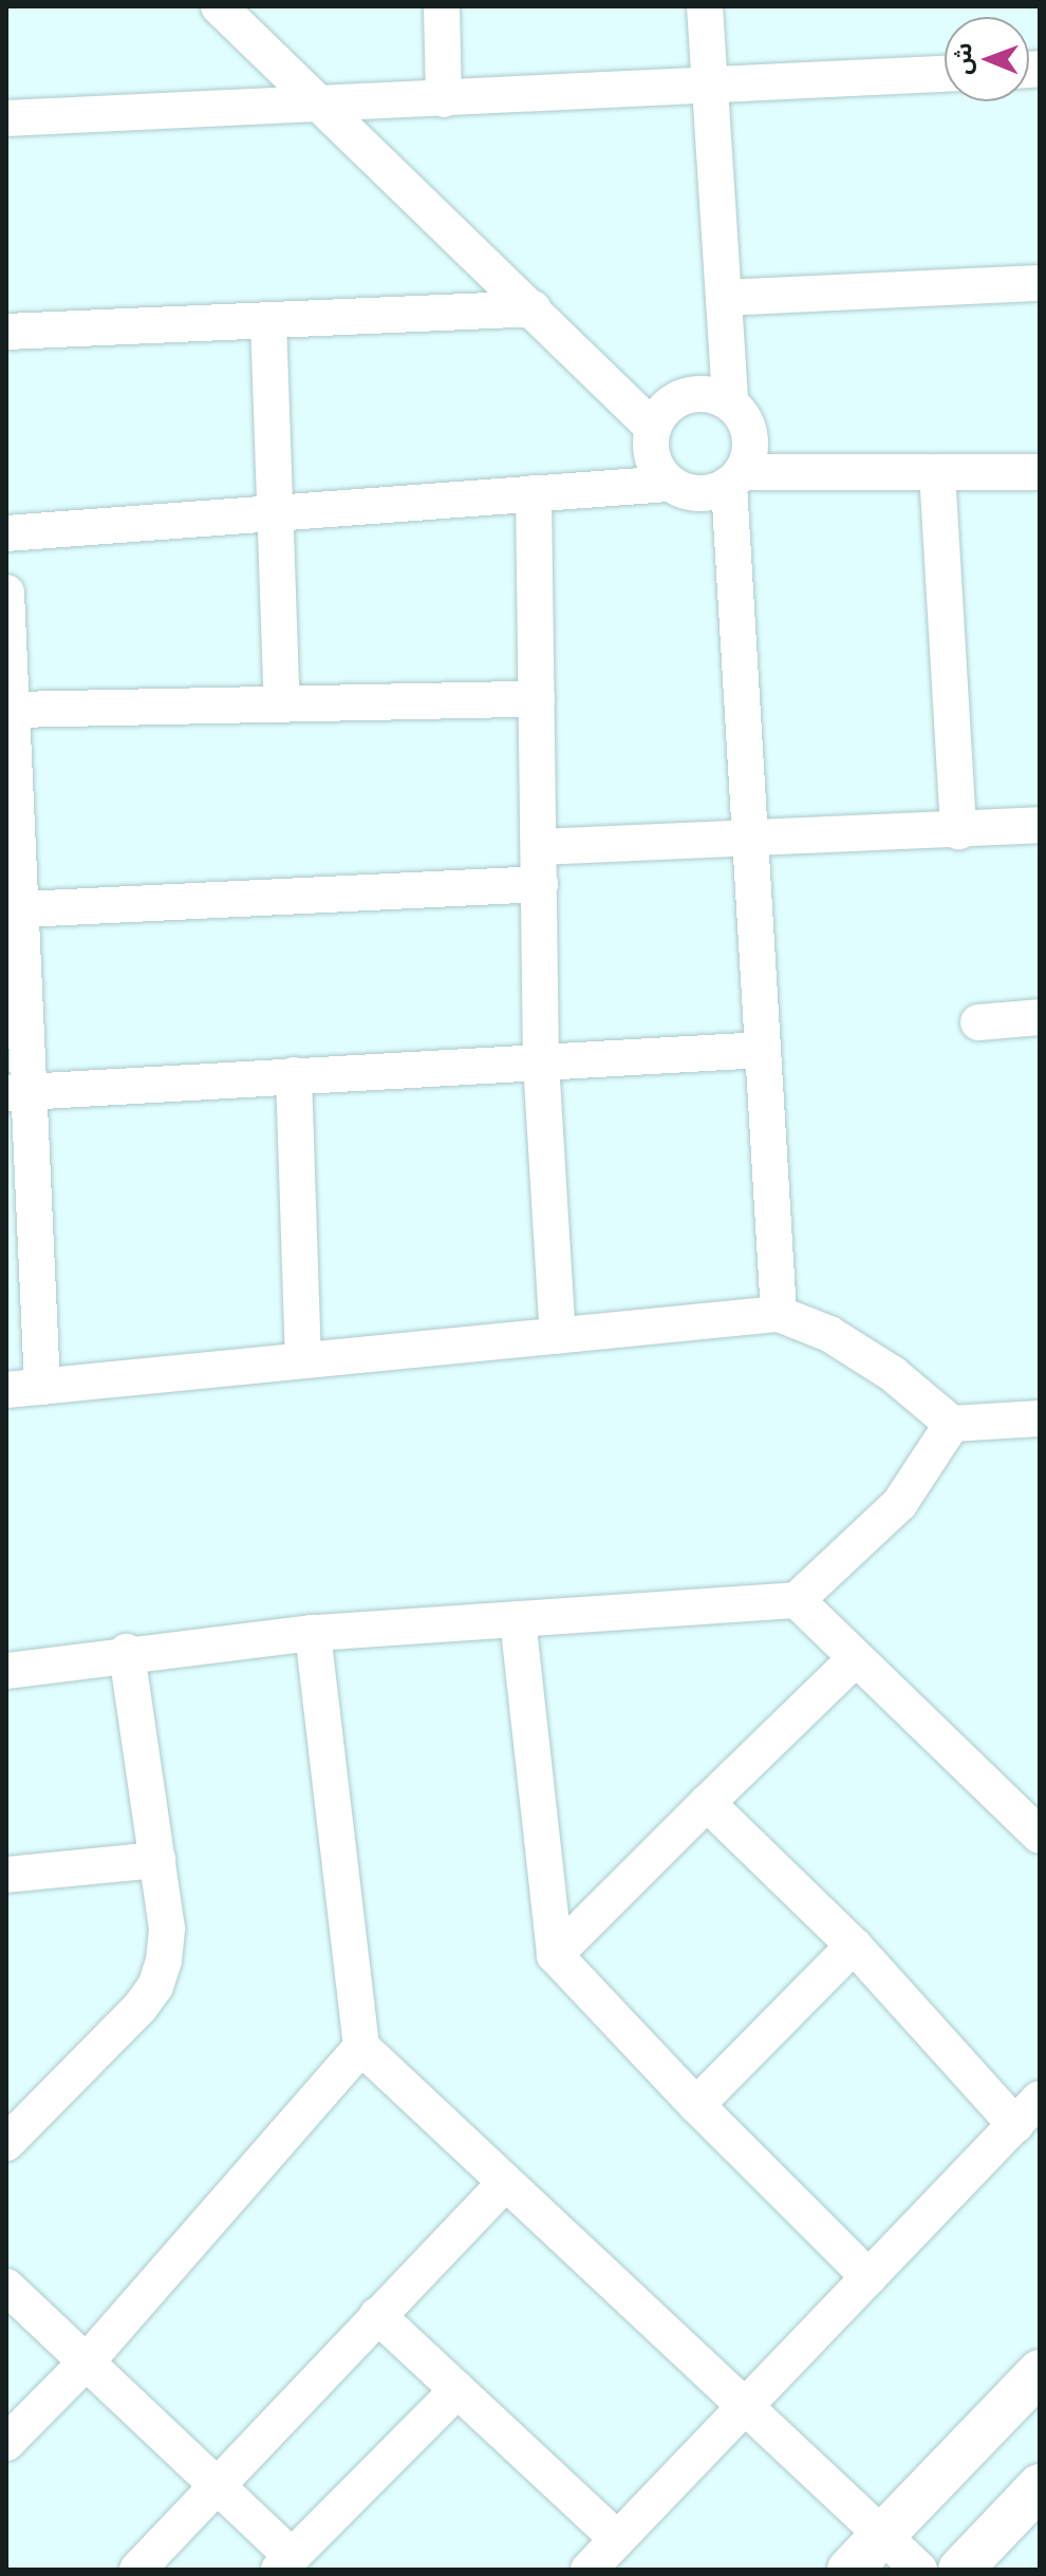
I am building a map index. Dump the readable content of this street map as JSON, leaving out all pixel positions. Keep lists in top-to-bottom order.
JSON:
{
  "north": "left"
}
